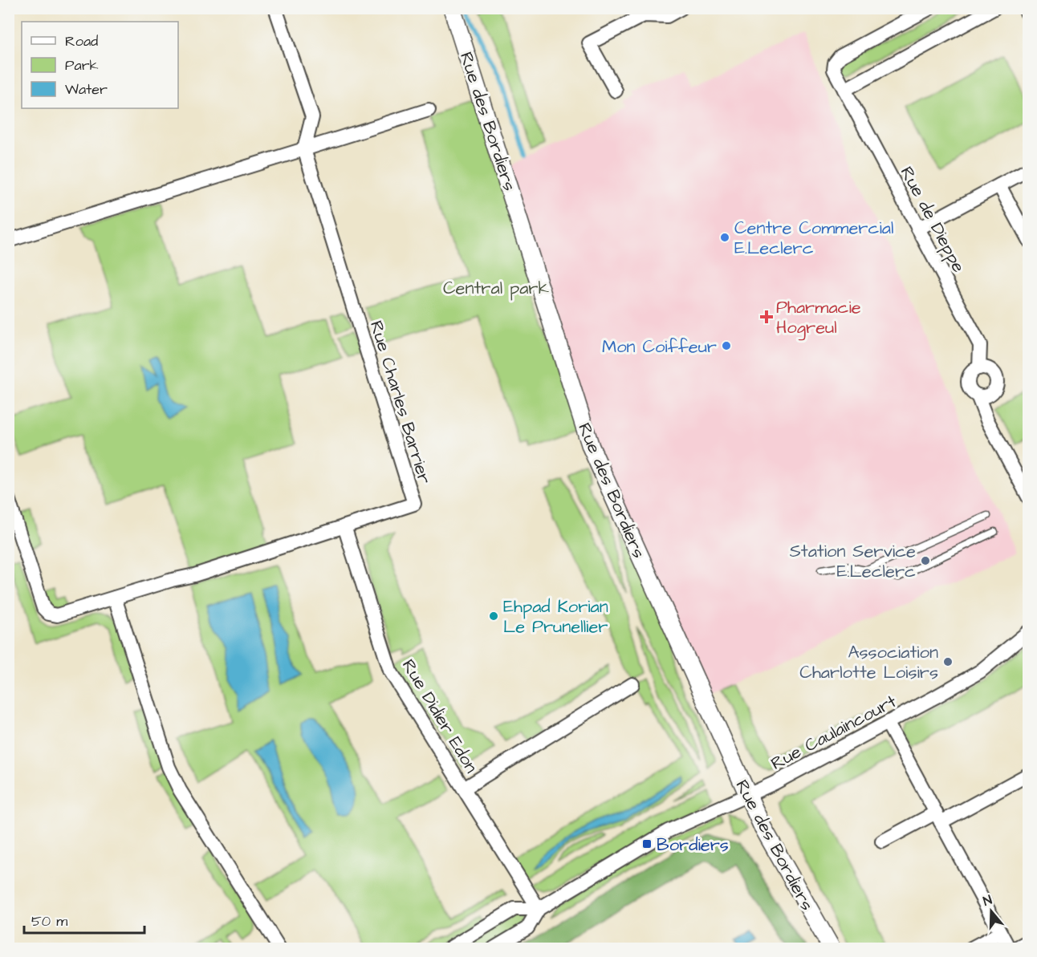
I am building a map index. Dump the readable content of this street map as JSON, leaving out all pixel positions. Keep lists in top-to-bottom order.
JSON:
{
  "streets": {
    "street": [
      "Rue des Bordiers",
      "Rue de Dieppe",
      "Rue Charles Barrier",
      "Rue Didier Edon",
      "Rue Caulaincourt"
    ]
  },
  "crossings": [
    ["Rue des Bordiers", "Rue Caulaincourt"],
    ["Rue Charles Barrier", "Rue Didier Edon"],
    ["Rue Didier Edon", "Rue Caulaincourt"]
  ],
  "parks": ["Central park"],
  "places": {
    "other": [
      "Centre Commercial E.Leclerc",
      "Mon Coiffeur",
      "Station Service E.Leclerc",
      "Ehpad Korian Le Prunellier",
      "Association Charlotte Loisirs"
    ],
    "health": ["Pharmacie Hogreul"],
    "transit": ["Bordiers"]
  },
  "legend": ["Road", "Park", "Water"],
  "scale_bar": "50 m",
  "north": "top"
}
